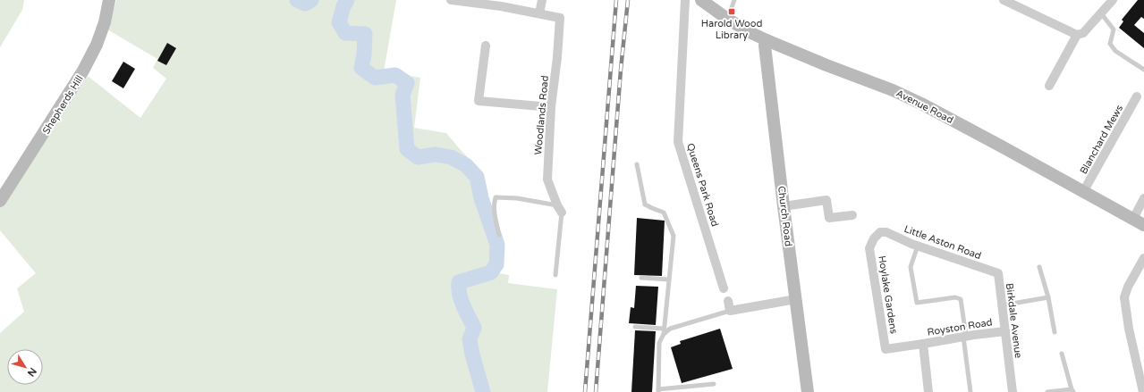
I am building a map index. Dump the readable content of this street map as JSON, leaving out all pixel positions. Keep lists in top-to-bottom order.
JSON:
{
  "streets": {
    "street": [
      "Shepherds Hill",
      "Avenue Road",
      "Woodlands Road",
      "Blanchard Mews",
      "Queens Park Road",
      "Church Road",
      "Little Aston Road",
      "Hoylake Gardens",
      "Birkdale Avenue",
      "Royston Road"
    ]
  },
  "crossings": [
    ["Avenue Road", "Blanchard Mews"],
    ["Avenue Road", "Church Road"],
    ["Little Aston Road", "Hoylake Gardens"],
    ["Little Aston Road", "Birkdale Avenue"],
    ["Hoylake Gardens", "Royston Road"],
    ["Birkdale Avenue", "Royston Road"]
  ],
  "places": {
    "transit": ["Harold Wood Library"]
  },
  "north": "bottom right"
}
